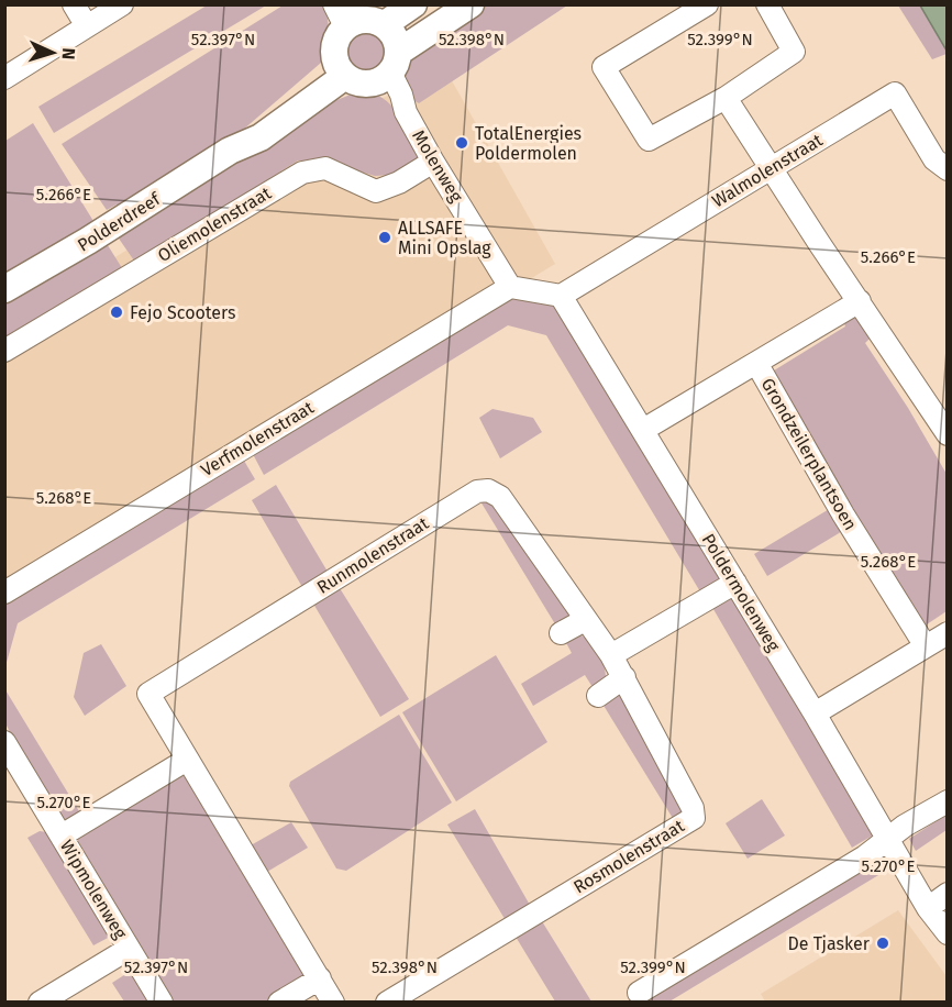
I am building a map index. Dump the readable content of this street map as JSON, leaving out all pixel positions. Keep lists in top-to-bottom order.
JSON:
{
  "streets": {
    "main road": ["Polderdreef"],
    "street": [
      "Molenweg",
      "Walmolenstraat",
      "Oliemolenstraat",
      "Verfmolenstraat",
      "Grondzeilerplantsoen",
      "Runmolenstraat",
      "Poldermolenweg",
      "Rosmolenstraat",
      "Wipmolenweg"
    ]
  },
  "crossings": [
    ["Molenweg", "Polderdreef"],
    ["Molenweg", "Oliemolenstraat"],
    ["Molenweg", "Verfmolenstraat"],
    ["Walmolenstraat", "Poldermolenweg"],
    ["Grondzeilerplantsoen", "Poldermolenweg"],
    ["Runmolenstraat", "Rosmolenstraat"]
  ],
  "places": [
    "TotalEnergies Poldermolen",
    "ALLSAFE Mini Opslag",
    "Fejo Scooters",
    "De Tjasker"
  ],
  "north": "right",
  "coordinates": [
    "52.397°N",
    "52.398°N",
    "52.399°N",
    "5.266°E",
    "5.268°E",
    "5.270°E"
  ]
}
